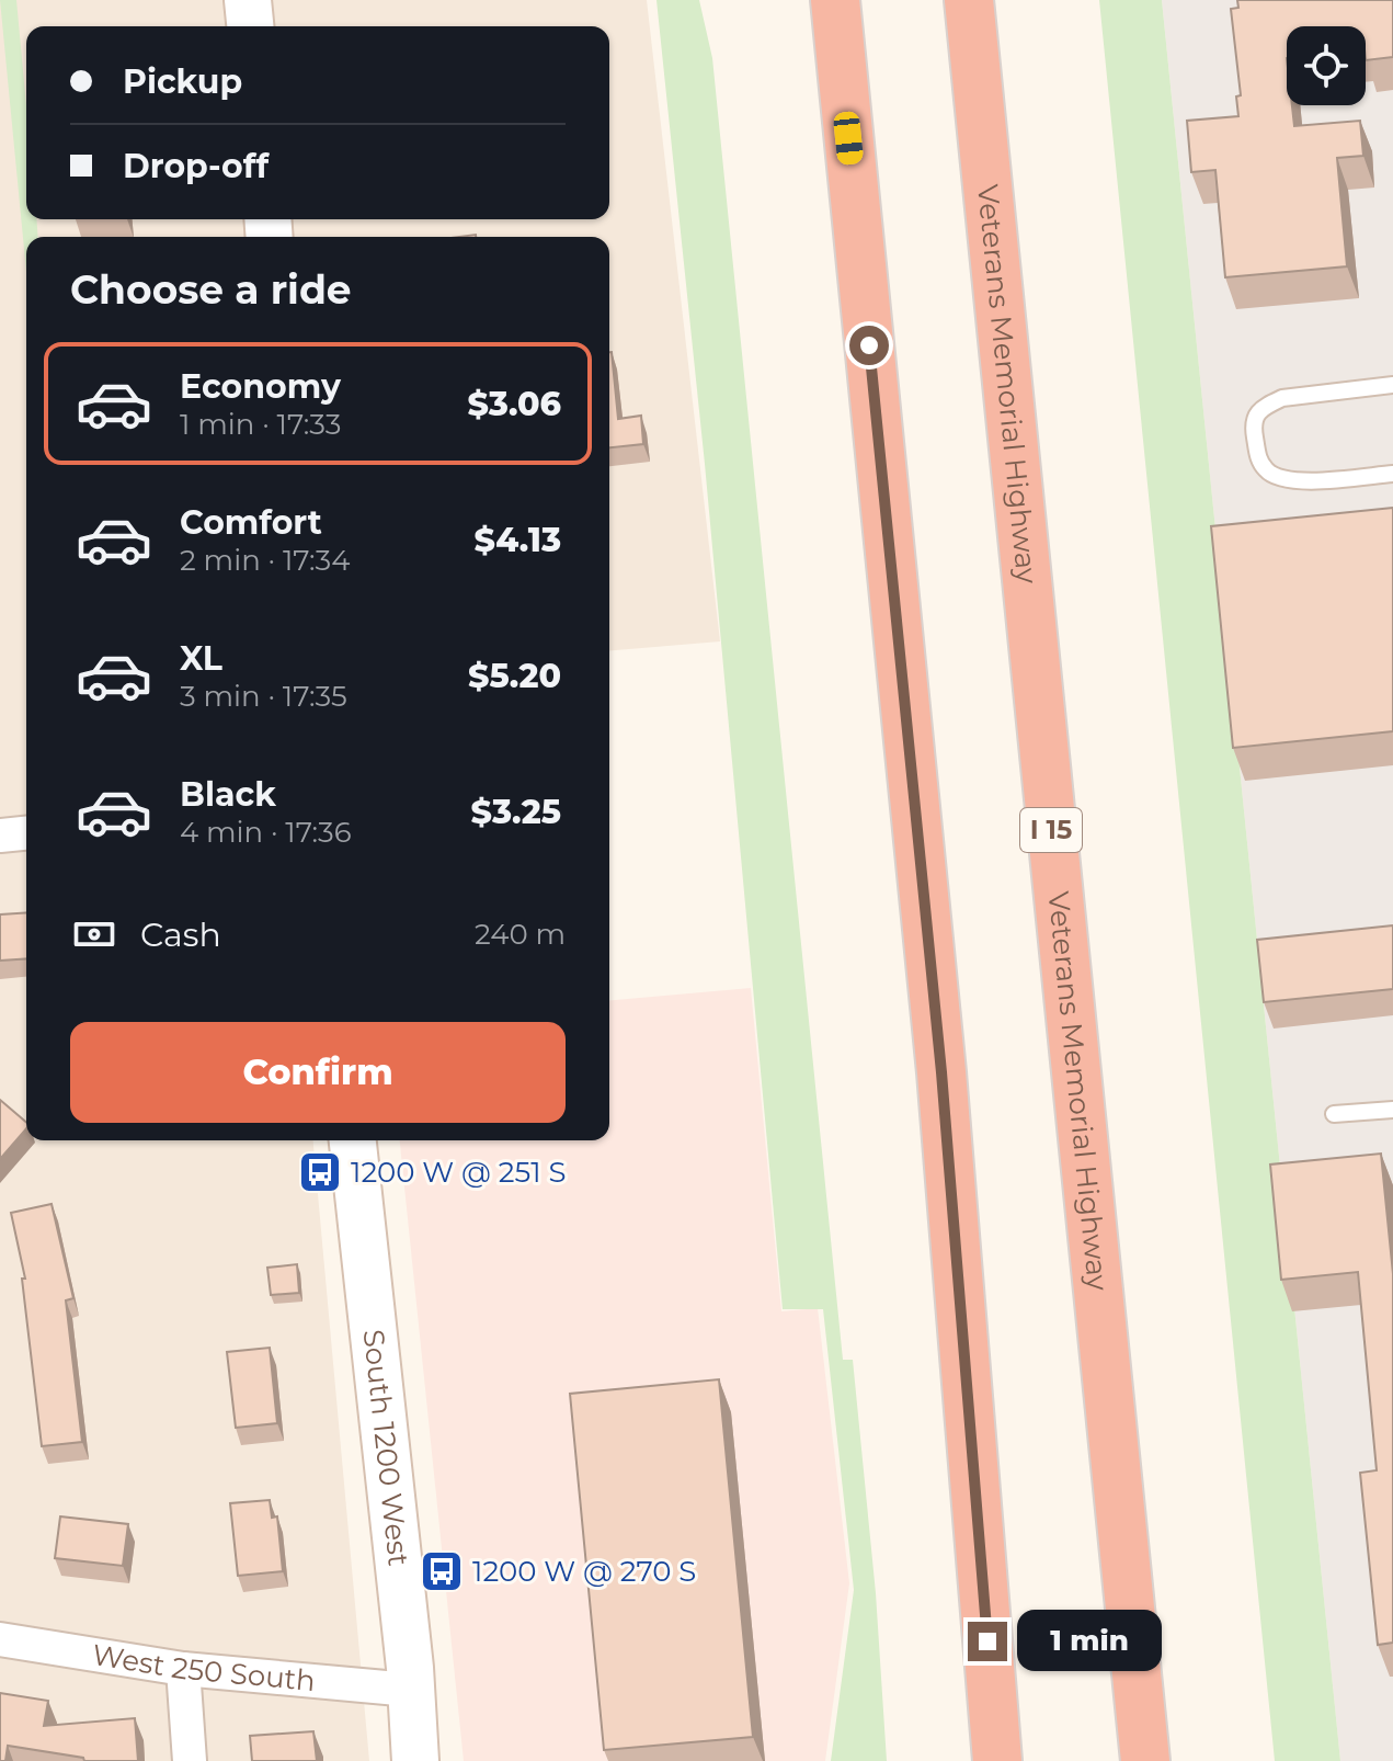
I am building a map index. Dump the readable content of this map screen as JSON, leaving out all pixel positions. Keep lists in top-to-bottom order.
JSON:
{
  "streets": {
    "highway": ["Veterans Memorial Highway", "I 15"],
    "main road": ["South 1200 West"],
    "street": ["West 250 South"]
  },
  "crossings": [
    ["South 1200 West", "West 250 South"]
  ],
  "places": {
    "bus stop": ["1200 W @ 251 S", "1200 W @ 270 S"]
  },
  "page": {
    "banner": ["Pickup", "Drop-off"],
    "heading": "Choose a ride",
    "list": [
      {
        "name": "Economy",
        "note": "1 min · 17:33",
        "value": "$3.06"
      },
      {
        "name": "Comfort",
        "note": "2 min · 17:34",
        "value": "$4.13"
      },
      {
        "name": "XL",
        "note": "3 min · 17:35",
        "value": "$5.20"
      },
      {
        "name": "Black",
        "note": "4 min · 17:36",
        "value": "$3.25"
      }
    ],
    "pay": ["Cash", "240 m"],
    "buttons": "Confirm",
    "bubble": "1 min"
  }
}
